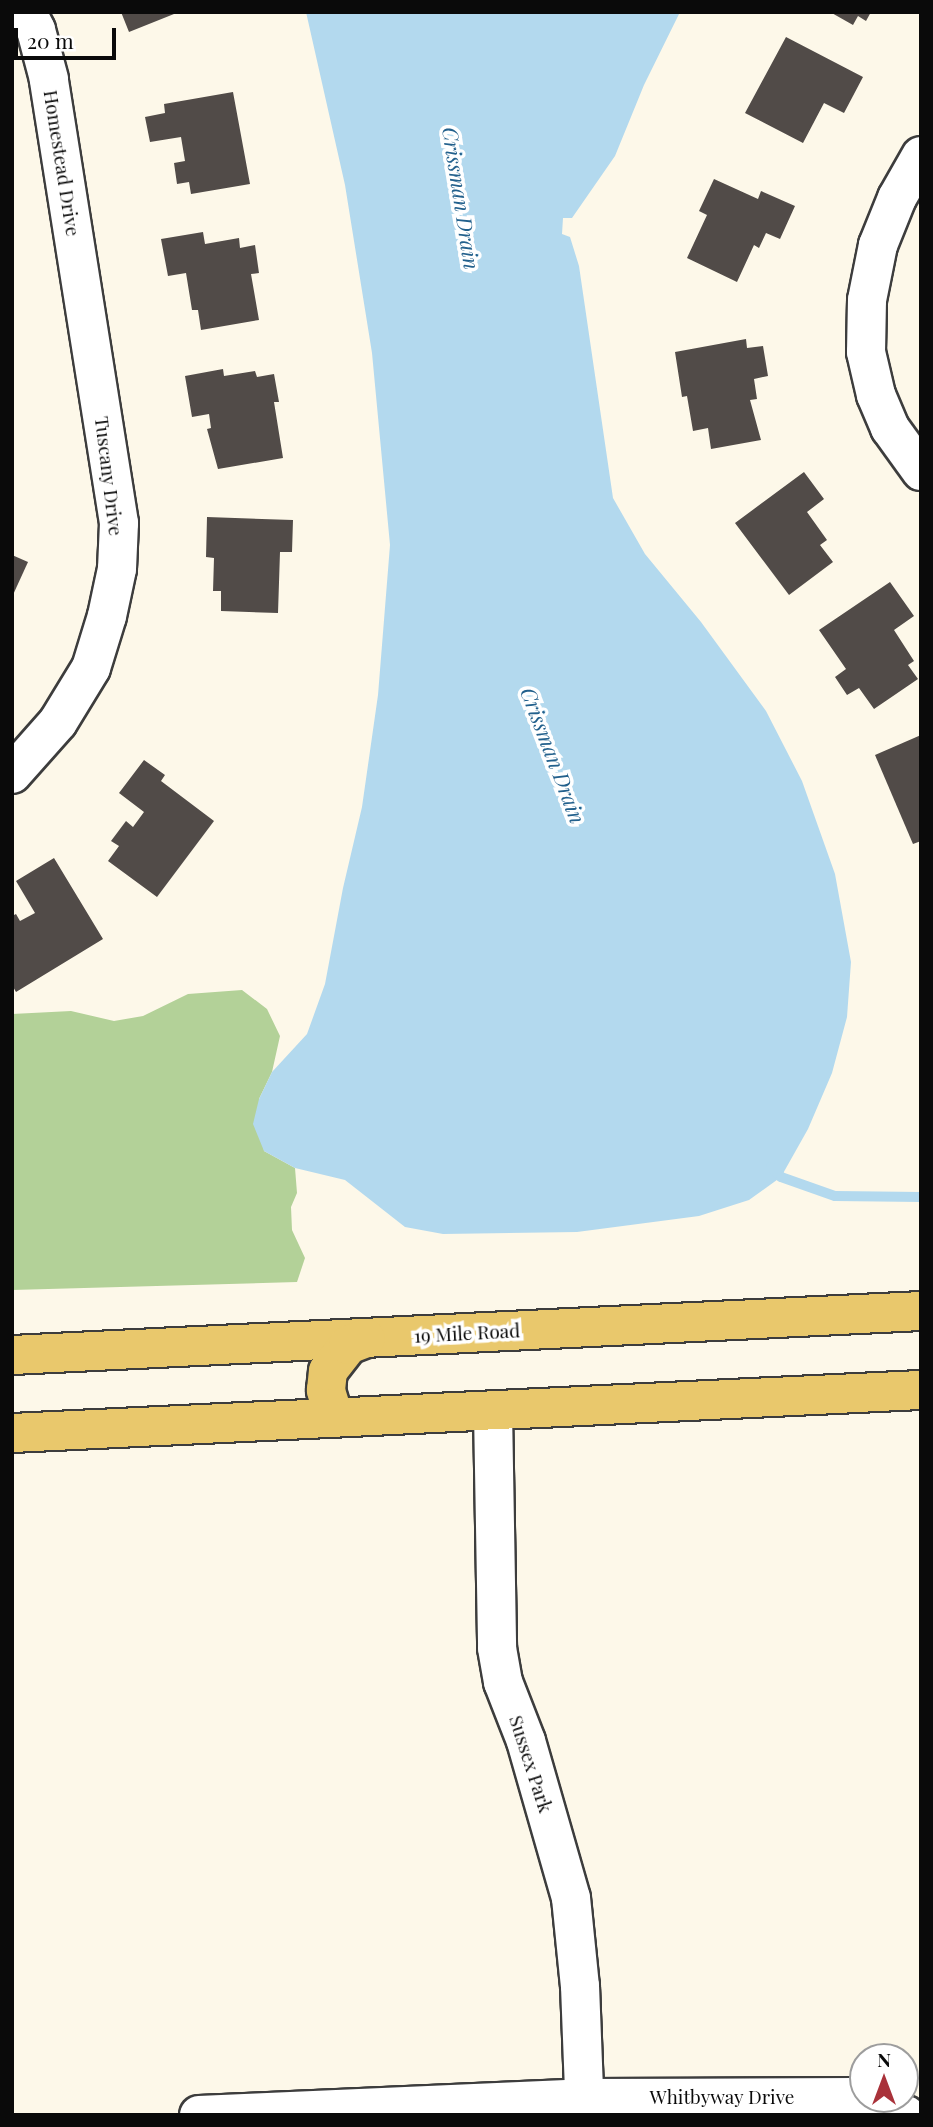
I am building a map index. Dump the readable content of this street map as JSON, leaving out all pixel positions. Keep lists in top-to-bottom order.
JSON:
{
  "streets": {
    "main road": ["19 Mile Road"],
    "street": [
      "Homestead Drive",
      "Tuscany Drive",
      "Sussex Park",
      "Whitbyway Drive"
    ]
  },
  "crossings": [
    ["Homestead Drive", "Tuscany Drive"],
    ["Sussex Park", "Whitbyway Drive"]
  ],
  "water": ["Crissman Drain"],
  "scale_bar": "20 m",
  "north": "top"
}
